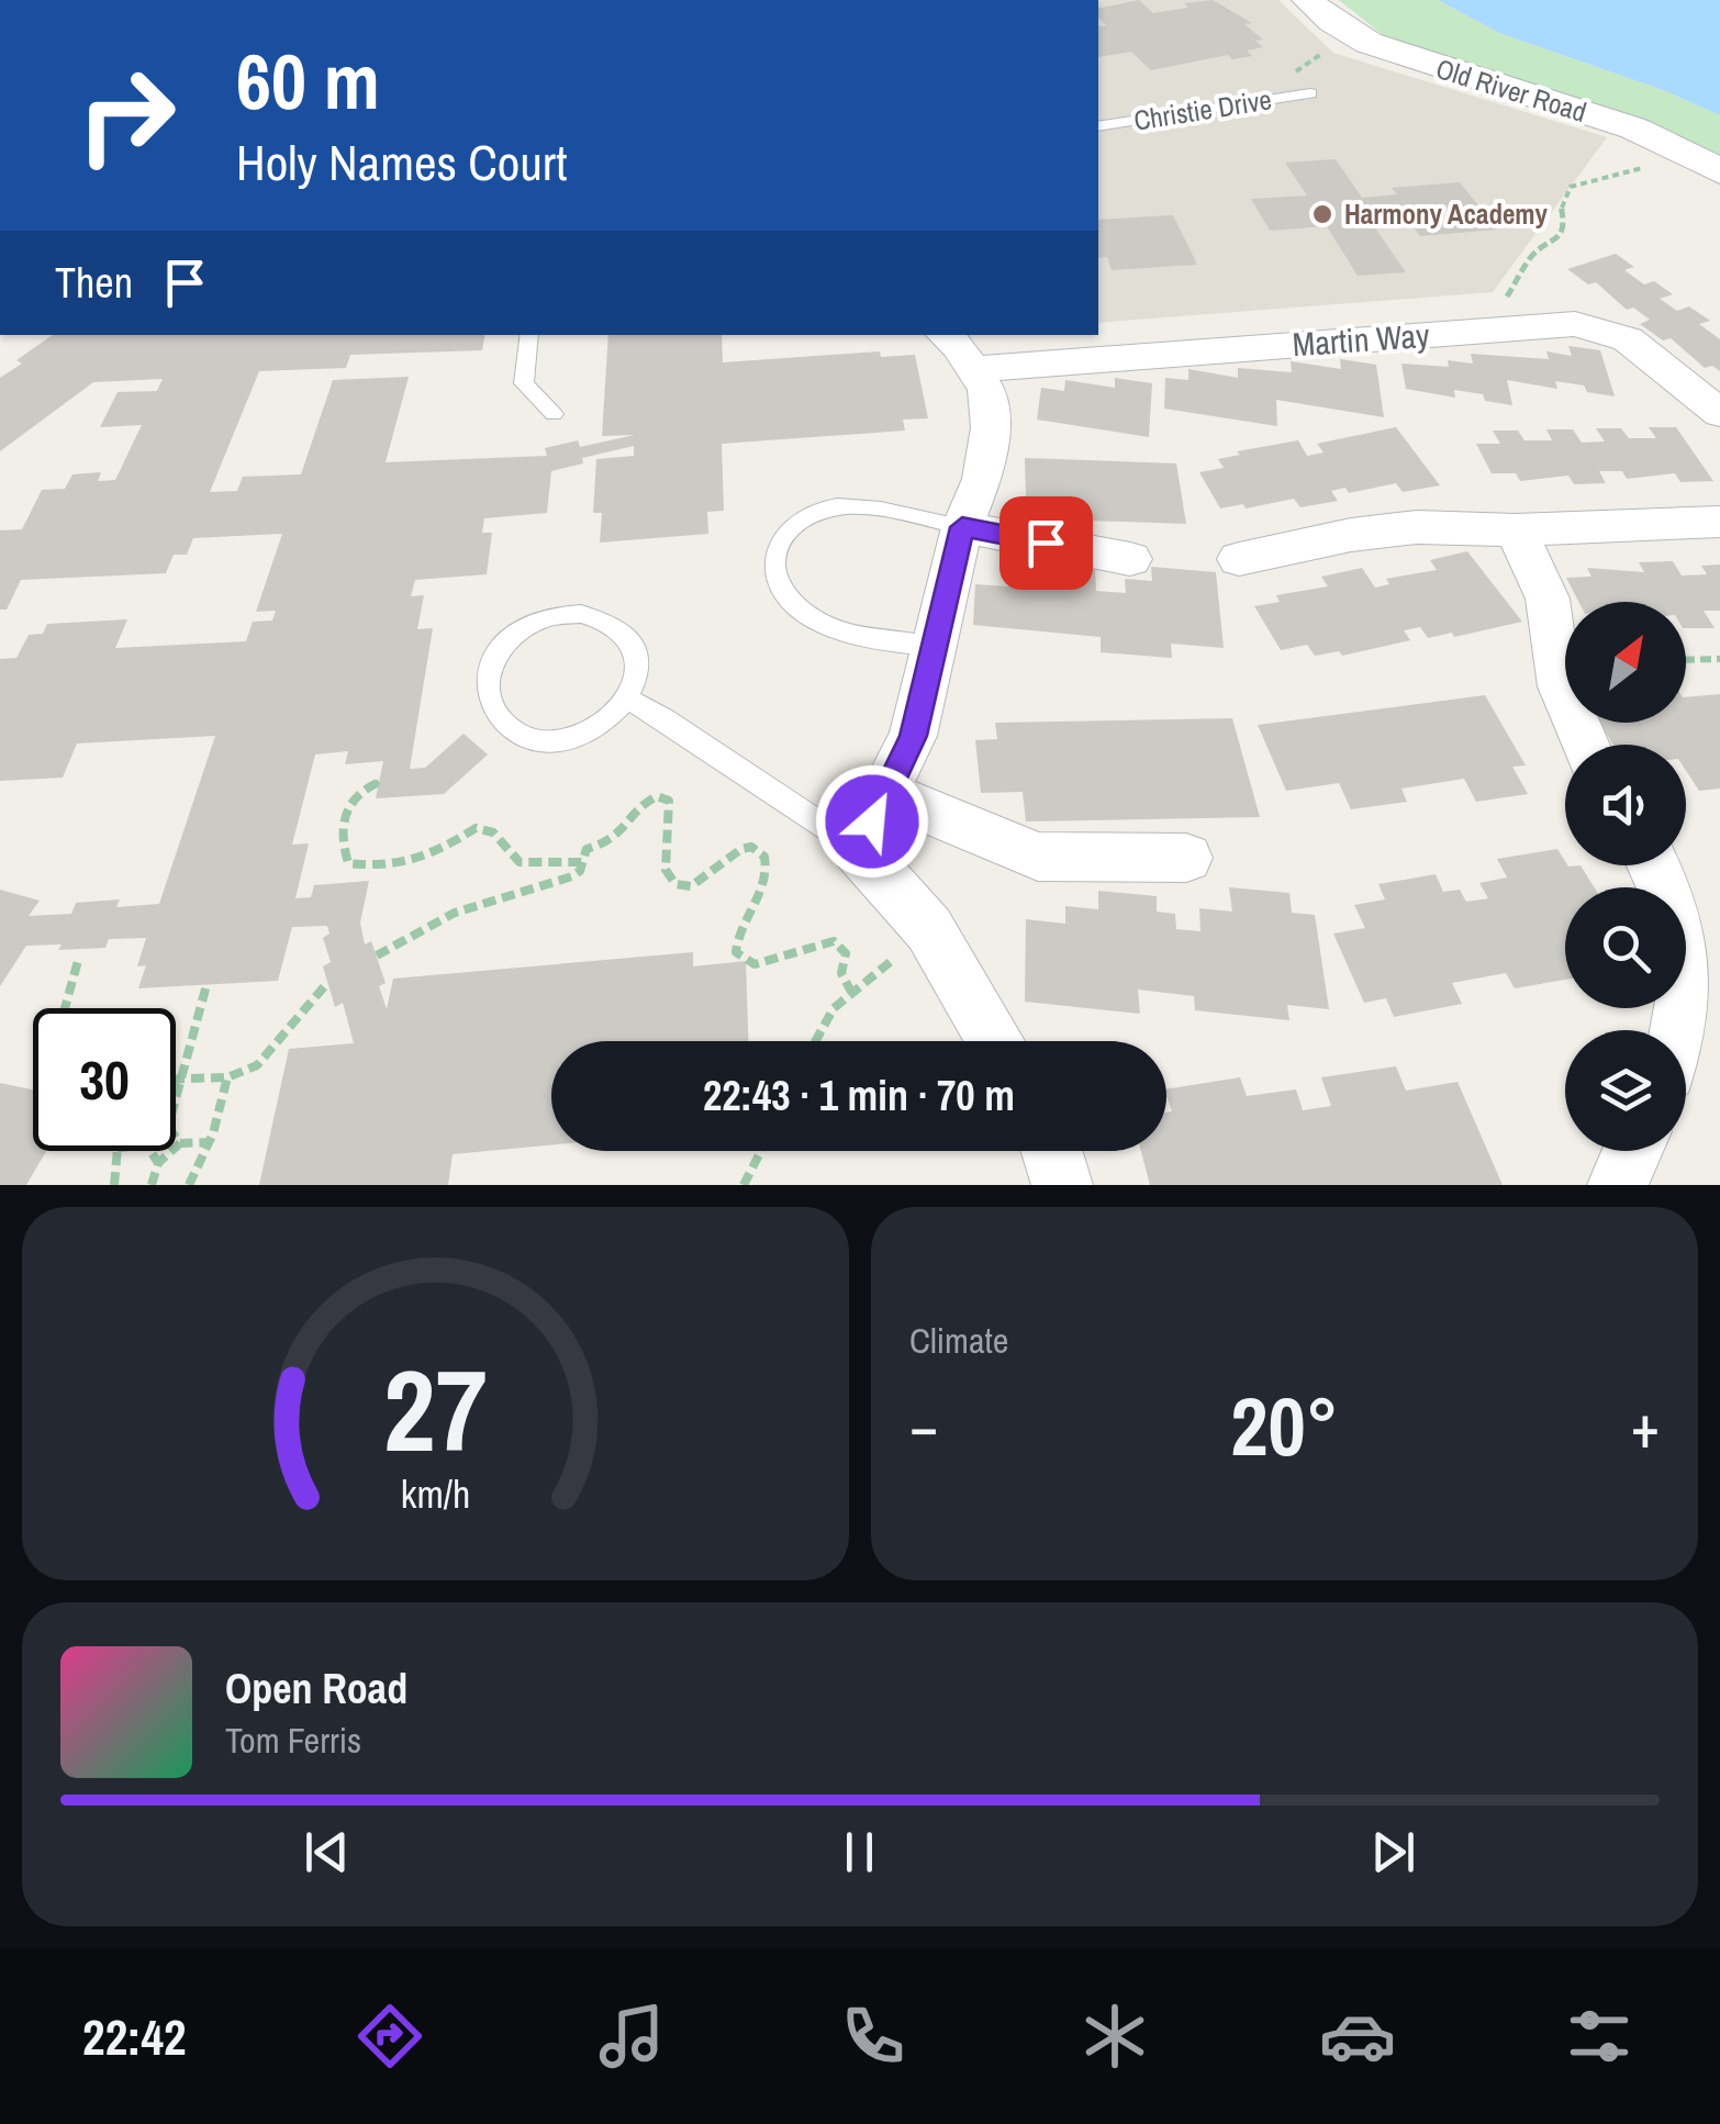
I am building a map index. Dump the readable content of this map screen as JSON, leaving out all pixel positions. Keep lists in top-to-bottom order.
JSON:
{
  "streets": {
    "street": ["Old River Road", "Martin Way"],
    "lane": ["Christie Drive"]
  },
  "places": ["Harmony Academy"],
  "north": "top right",
  "page": {
    "turn": ["60 m", "Holy Names Court"],
    "then": "Then",
    "limit": "30",
    "trip": "22:43 · 1 min · 70 m",
    "tile": "Climate",
    "heat": ["−", "20°", "+"],
    "song": ["Open Road", "Tom Ferris"],
    "tabs": "22:42",
    "gauge": ["27", "km/h"]
  }
}
